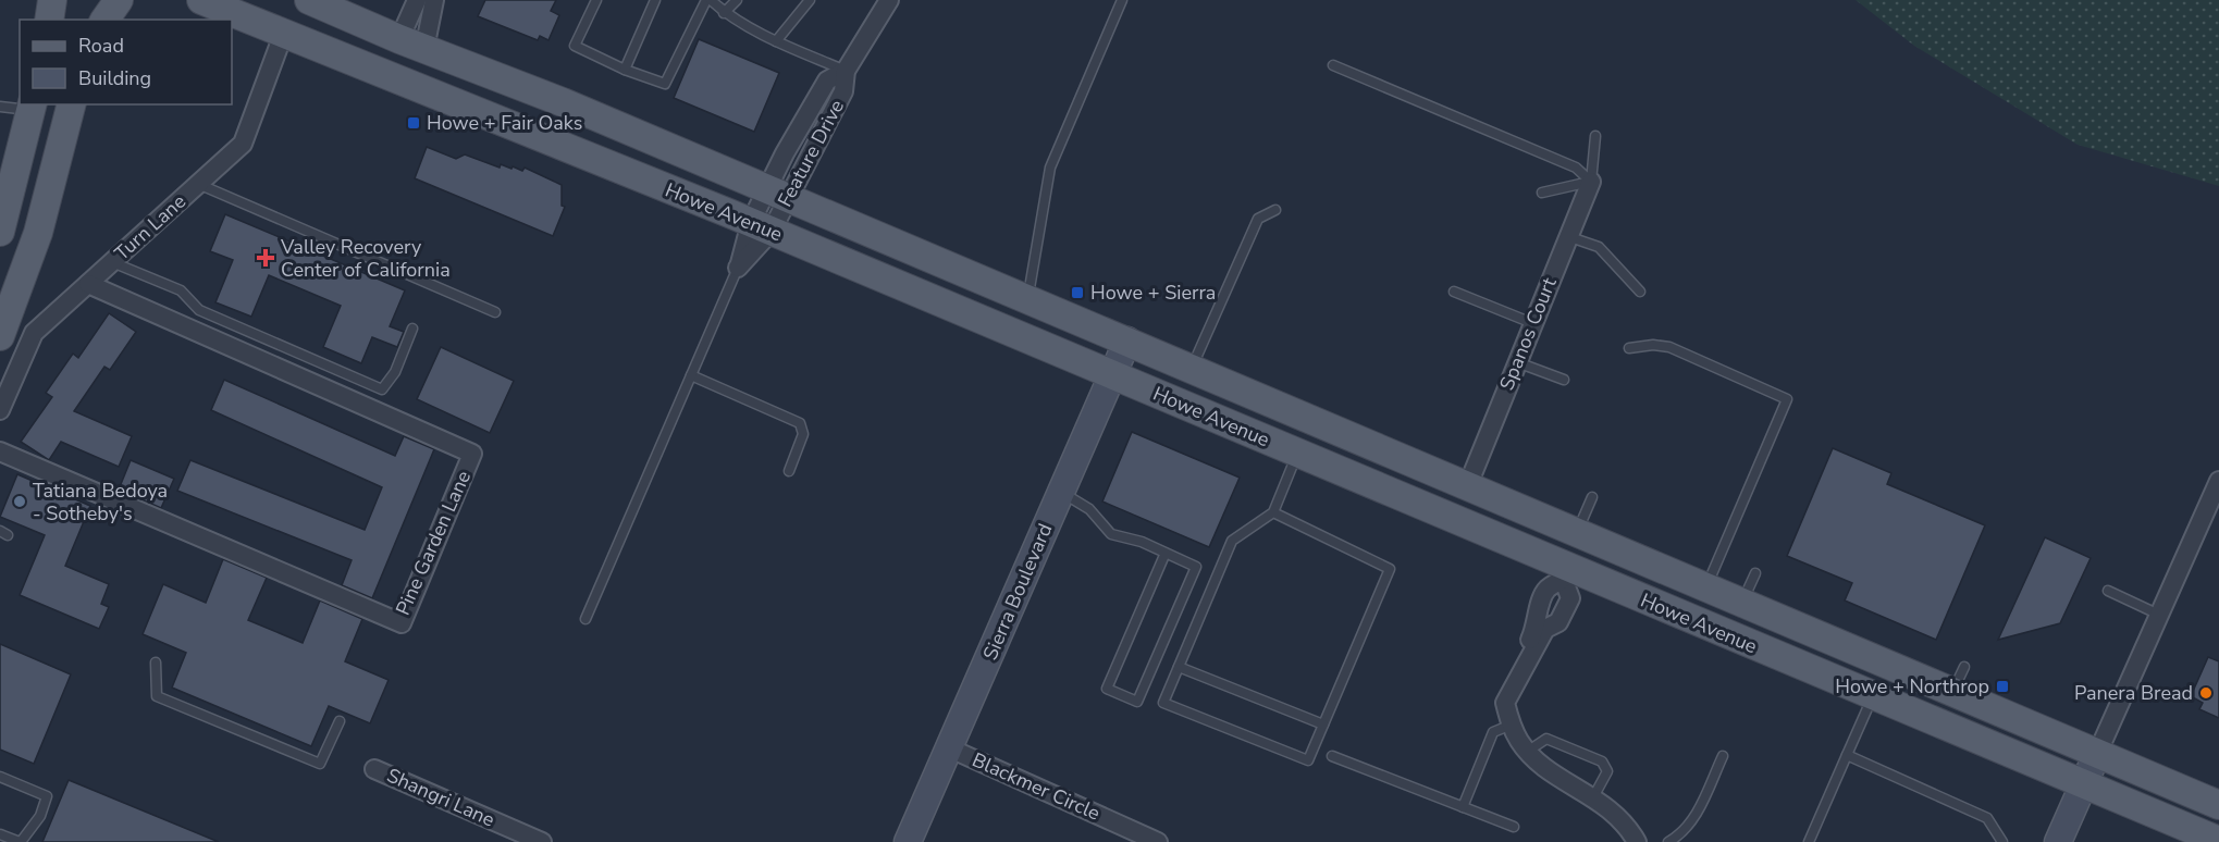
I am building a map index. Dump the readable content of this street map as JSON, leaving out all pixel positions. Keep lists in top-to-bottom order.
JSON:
{
  "streets": {
    "main road": ["Howe Avenue"],
    "street": [
      "Feature Drive",
      "Turn Lane",
      "Spanos Court",
      "Pine Garden Lane",
      "Sierra Boulevard",
      "Blackmer Circle",
      "Shangri Lane"
    ]
  },
  "crossings": [
    ["Feature Drive", "Howe Avenue"],
    ["Howe Avenue", "Turn Lane"],
    ["Howe Avenue", "Spanos Court"],
    ["Howe Avenue", "Sierra Boulevard"],
    ["Turn Lane", "Pine Garden Lane"],
    ["Sierra Boulevard", "Blackmer Circle"]
  ],
  "places": {
    "transit": ["Howe + Fair Oaks", "Howe + Sierra", "Howe + Northrop"],
    "health": ["Valley Recovery Center of California"],
    "other": ["Tatiana Bedoya - Sotheby's", "Panera Bread"]
  },
  "legend": ["Road", "Building"]
}
